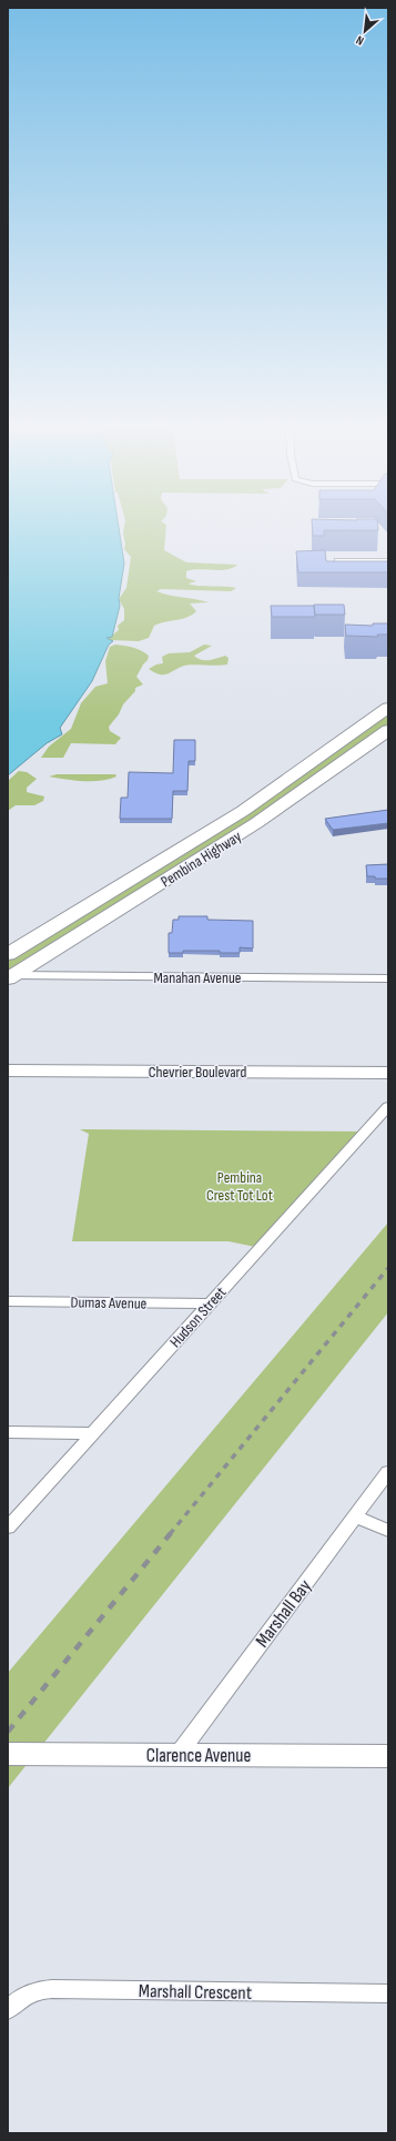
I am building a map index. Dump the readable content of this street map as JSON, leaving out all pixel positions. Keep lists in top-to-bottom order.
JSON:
{
  "streets": {
    "main road": ["Pembina Highway"],
    "street": [
      "Manahan Avenue",
      "Chevrier Boulevard",
      "Dumas Avenue",
      "Hudson Street",
      "Marshall Bay",
      "Clarence Avenue",
      "Marshall Crescent"
    ]
  },
  "crossings": [
    ["Pembina Highway", "Manahan Avenue"],
    ["Dumas Avenue", "Hudson Street"],
    ["Marshall Bay", "Clarence Avenue"]
  ],
  "parks": ["Pembina Crest Tot Lot"],
  "north": "bottom left"
}
